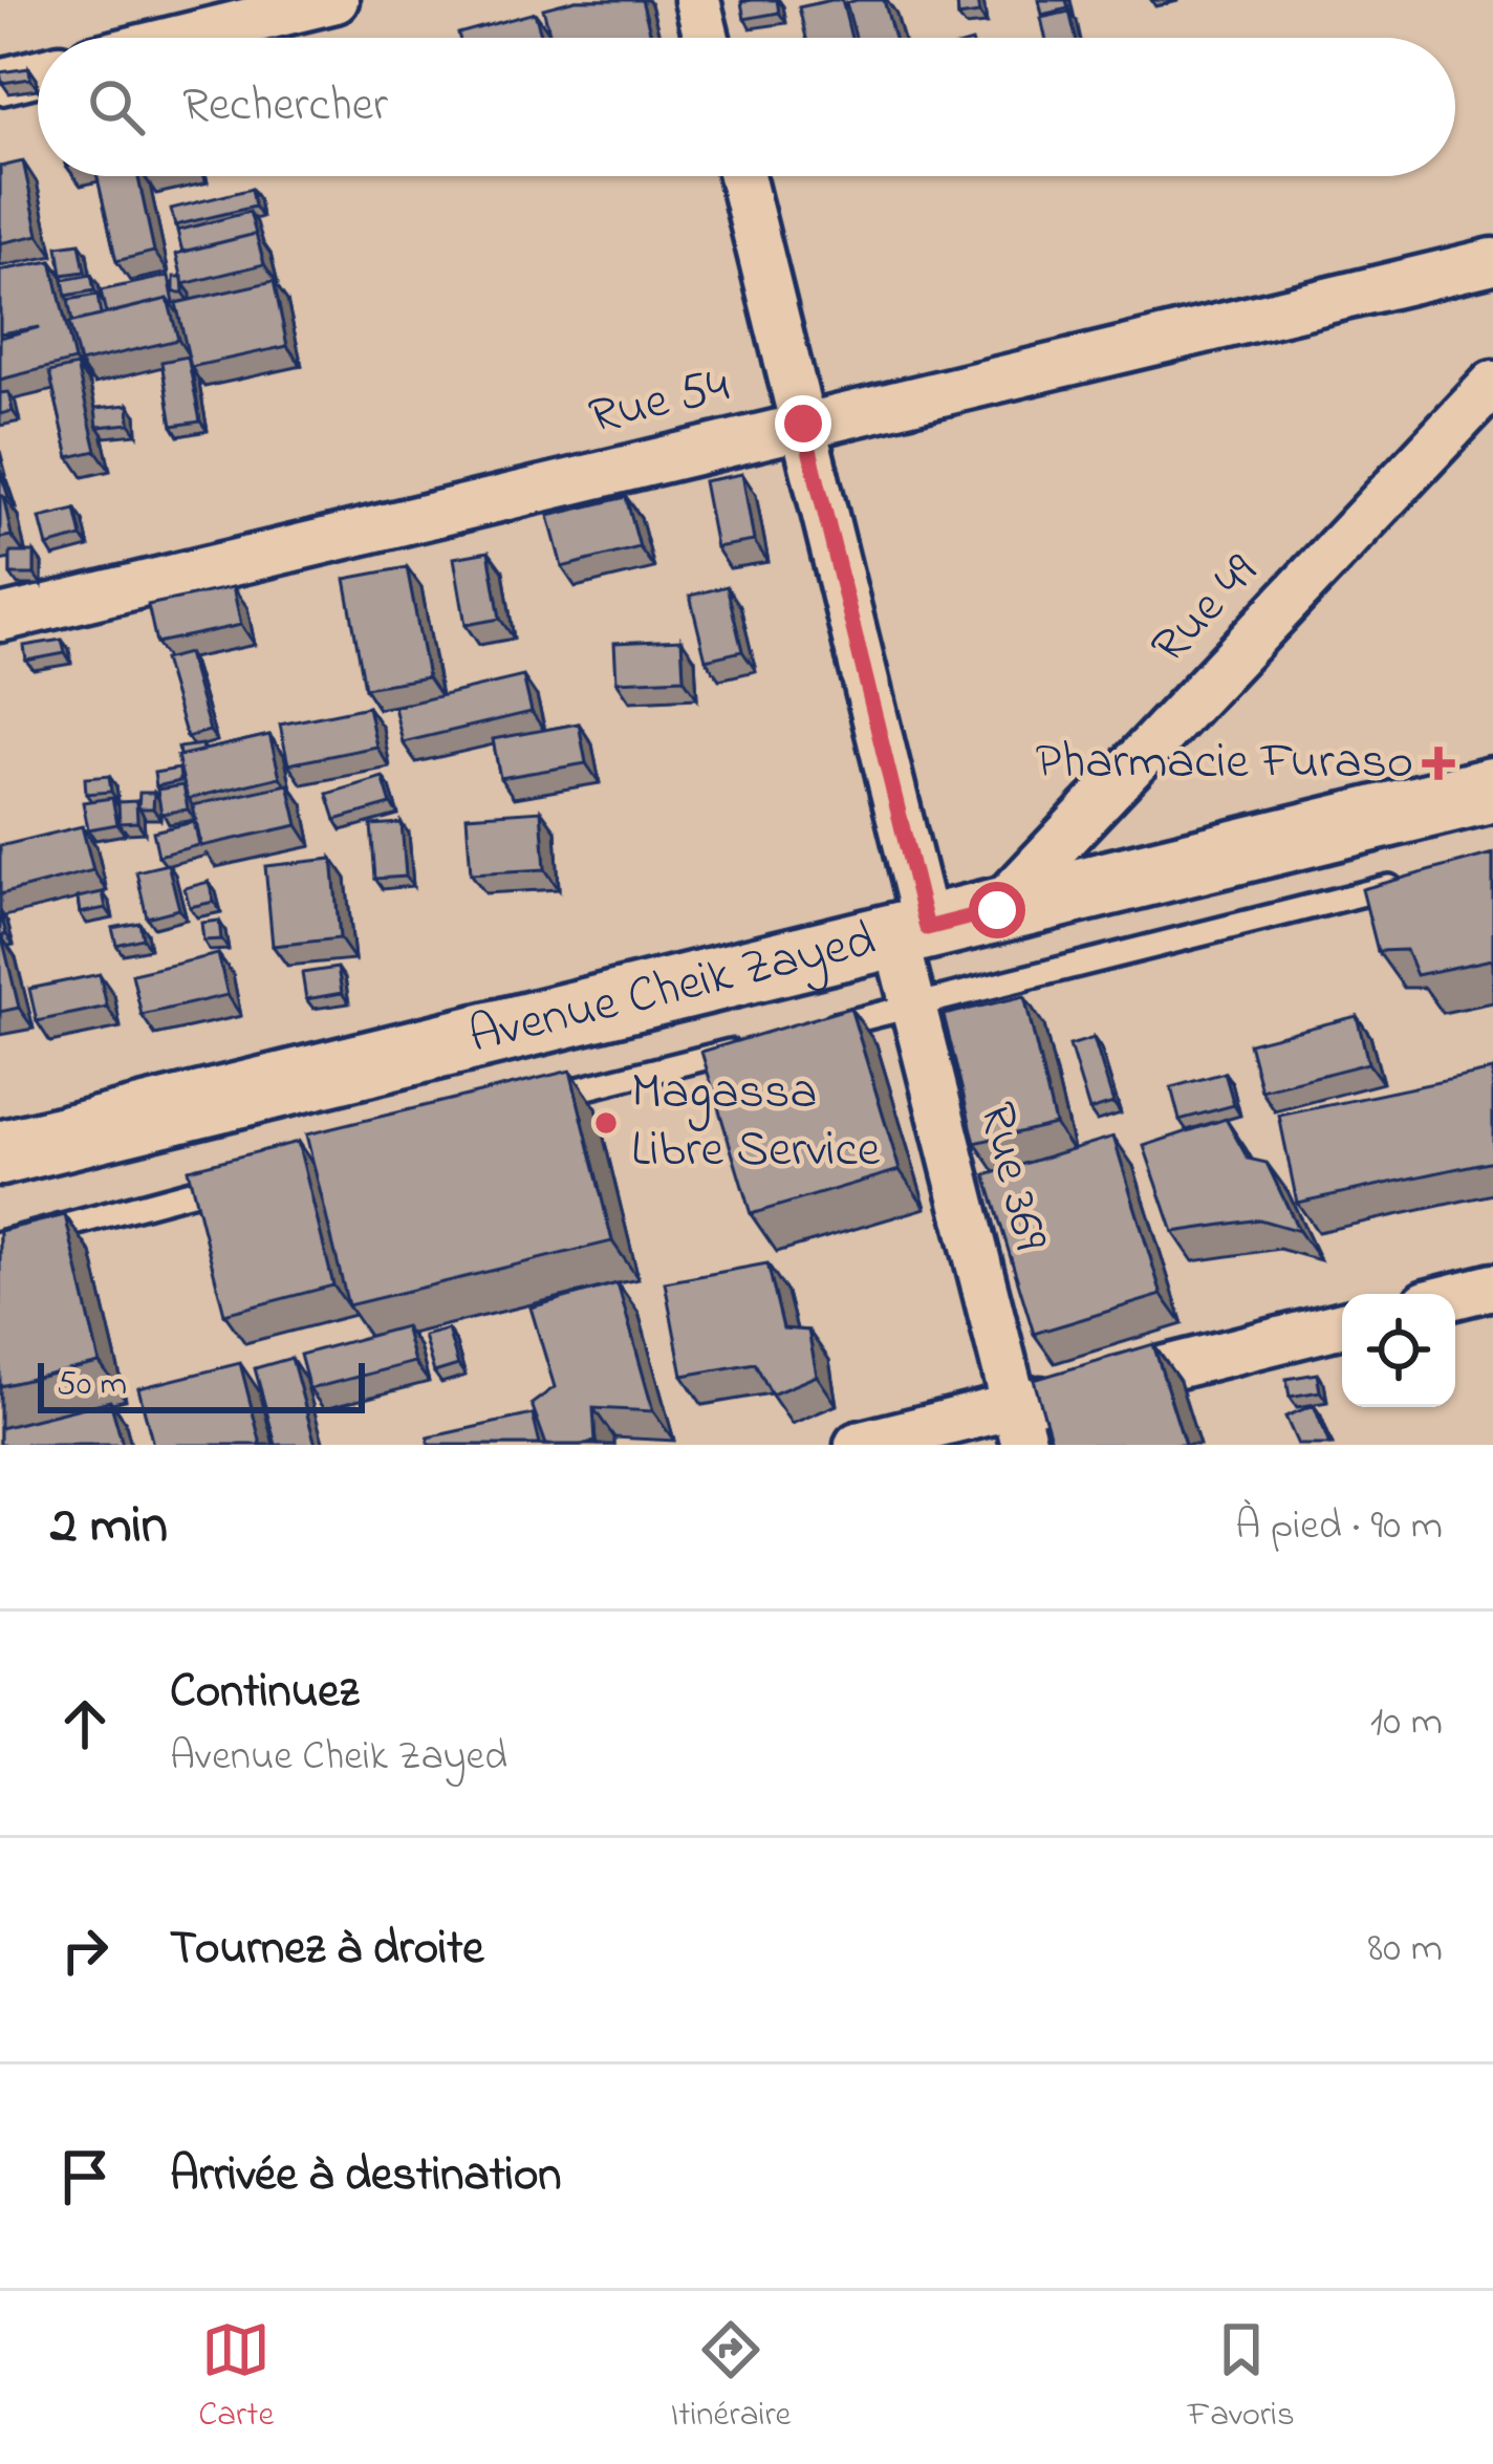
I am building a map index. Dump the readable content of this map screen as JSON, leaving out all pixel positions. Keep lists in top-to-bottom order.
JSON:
{
  "streets": {
    "main road": ["Avenue Cheik Zayed"],
    "street": ["Rue 54", "Rue 49", "Rue 369"]
  },
  "crossings": [
    ["Rue 54", "Rue 369"],
    ["Rue 49", "Avenue Cheik Zayed"],
    ["Avenue Cheik Zayed", "Rue 369"]
  ],
  "places": {
    "health": ["Pharmacie Furaso"],
    "other": ["Magassa Libre Service"]
  },
  "scale_bar": "50 m",
  "page": {
    "search": "Rechercher",
    "scale": "50 m",
    "heading": ["2 min", "À pied · 90 m"],
    "list": [
      ["Continuez", "Avenue Cheik Zayed", "10 m"],
      ["Tournez à droite", "80 m"],
      "Arrivée à destination"
    ],
    "nav": ["Carte", "Itinéraire", "Favoris"]
  }
}
